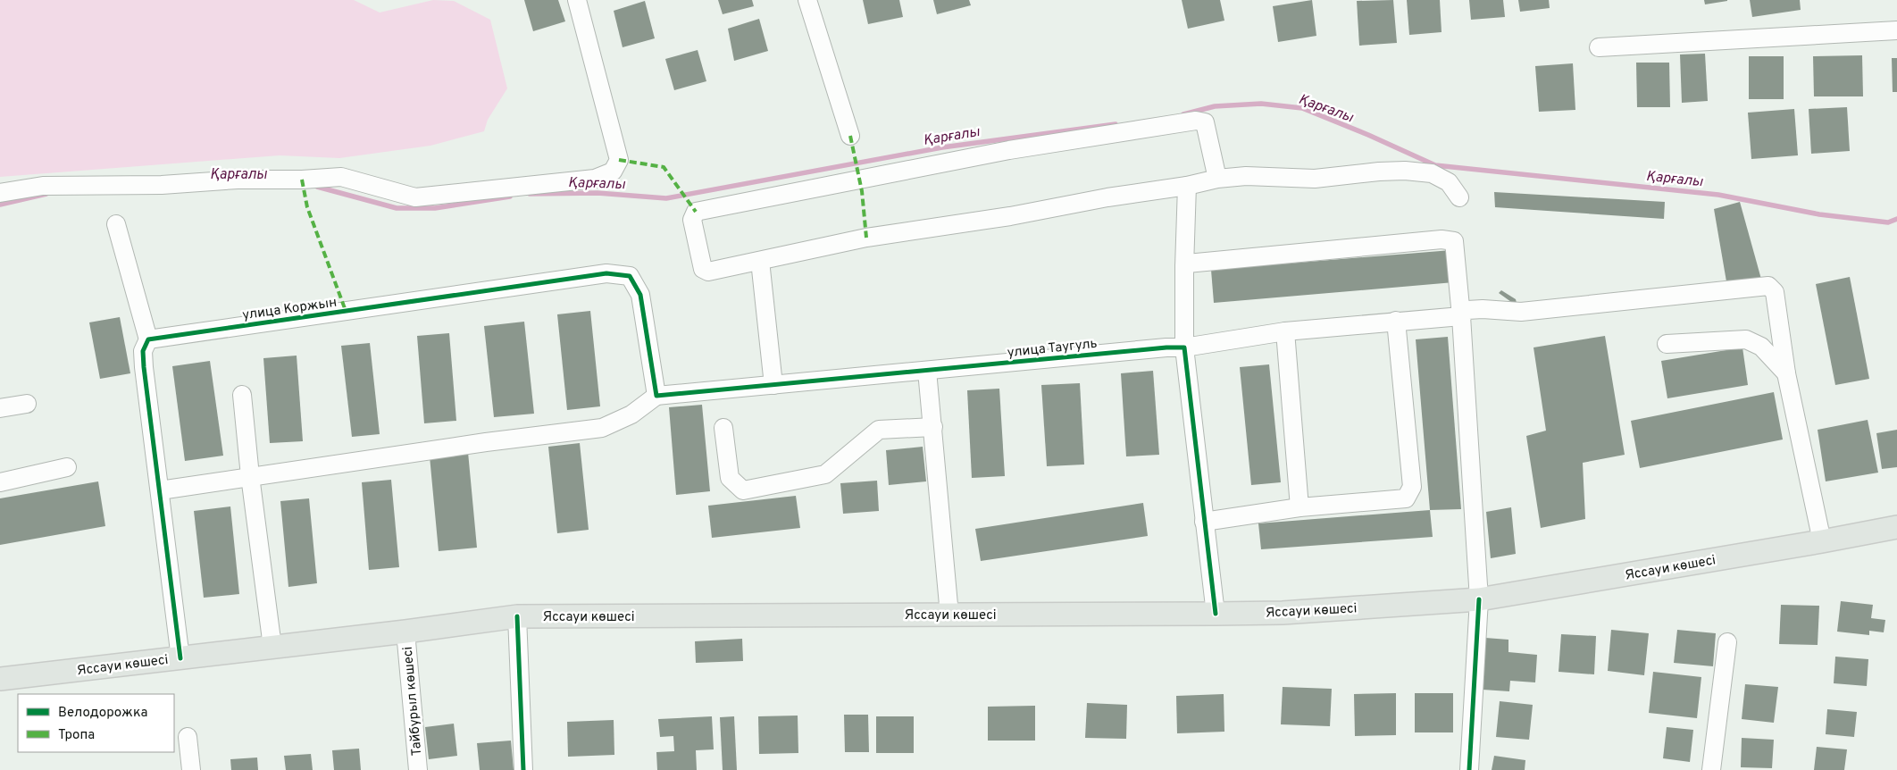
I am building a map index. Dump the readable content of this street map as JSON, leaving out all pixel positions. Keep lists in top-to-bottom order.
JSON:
{
  "streets": {
    "main road": ["Яссауи көшесі"],
    "street": ["улица Коржын", "улица Таугуль", "Тайбурыл көшесі"]
  },
  "crossings": [
    ["улица Коржын", "улица Таугуль"],
    ["Яссауи көшесі", "Тайбурыл көшесі"]
  ],
  "water": ["Қарғалы"],
  "legend": ["Велодорожка", "Тропа"]
}
